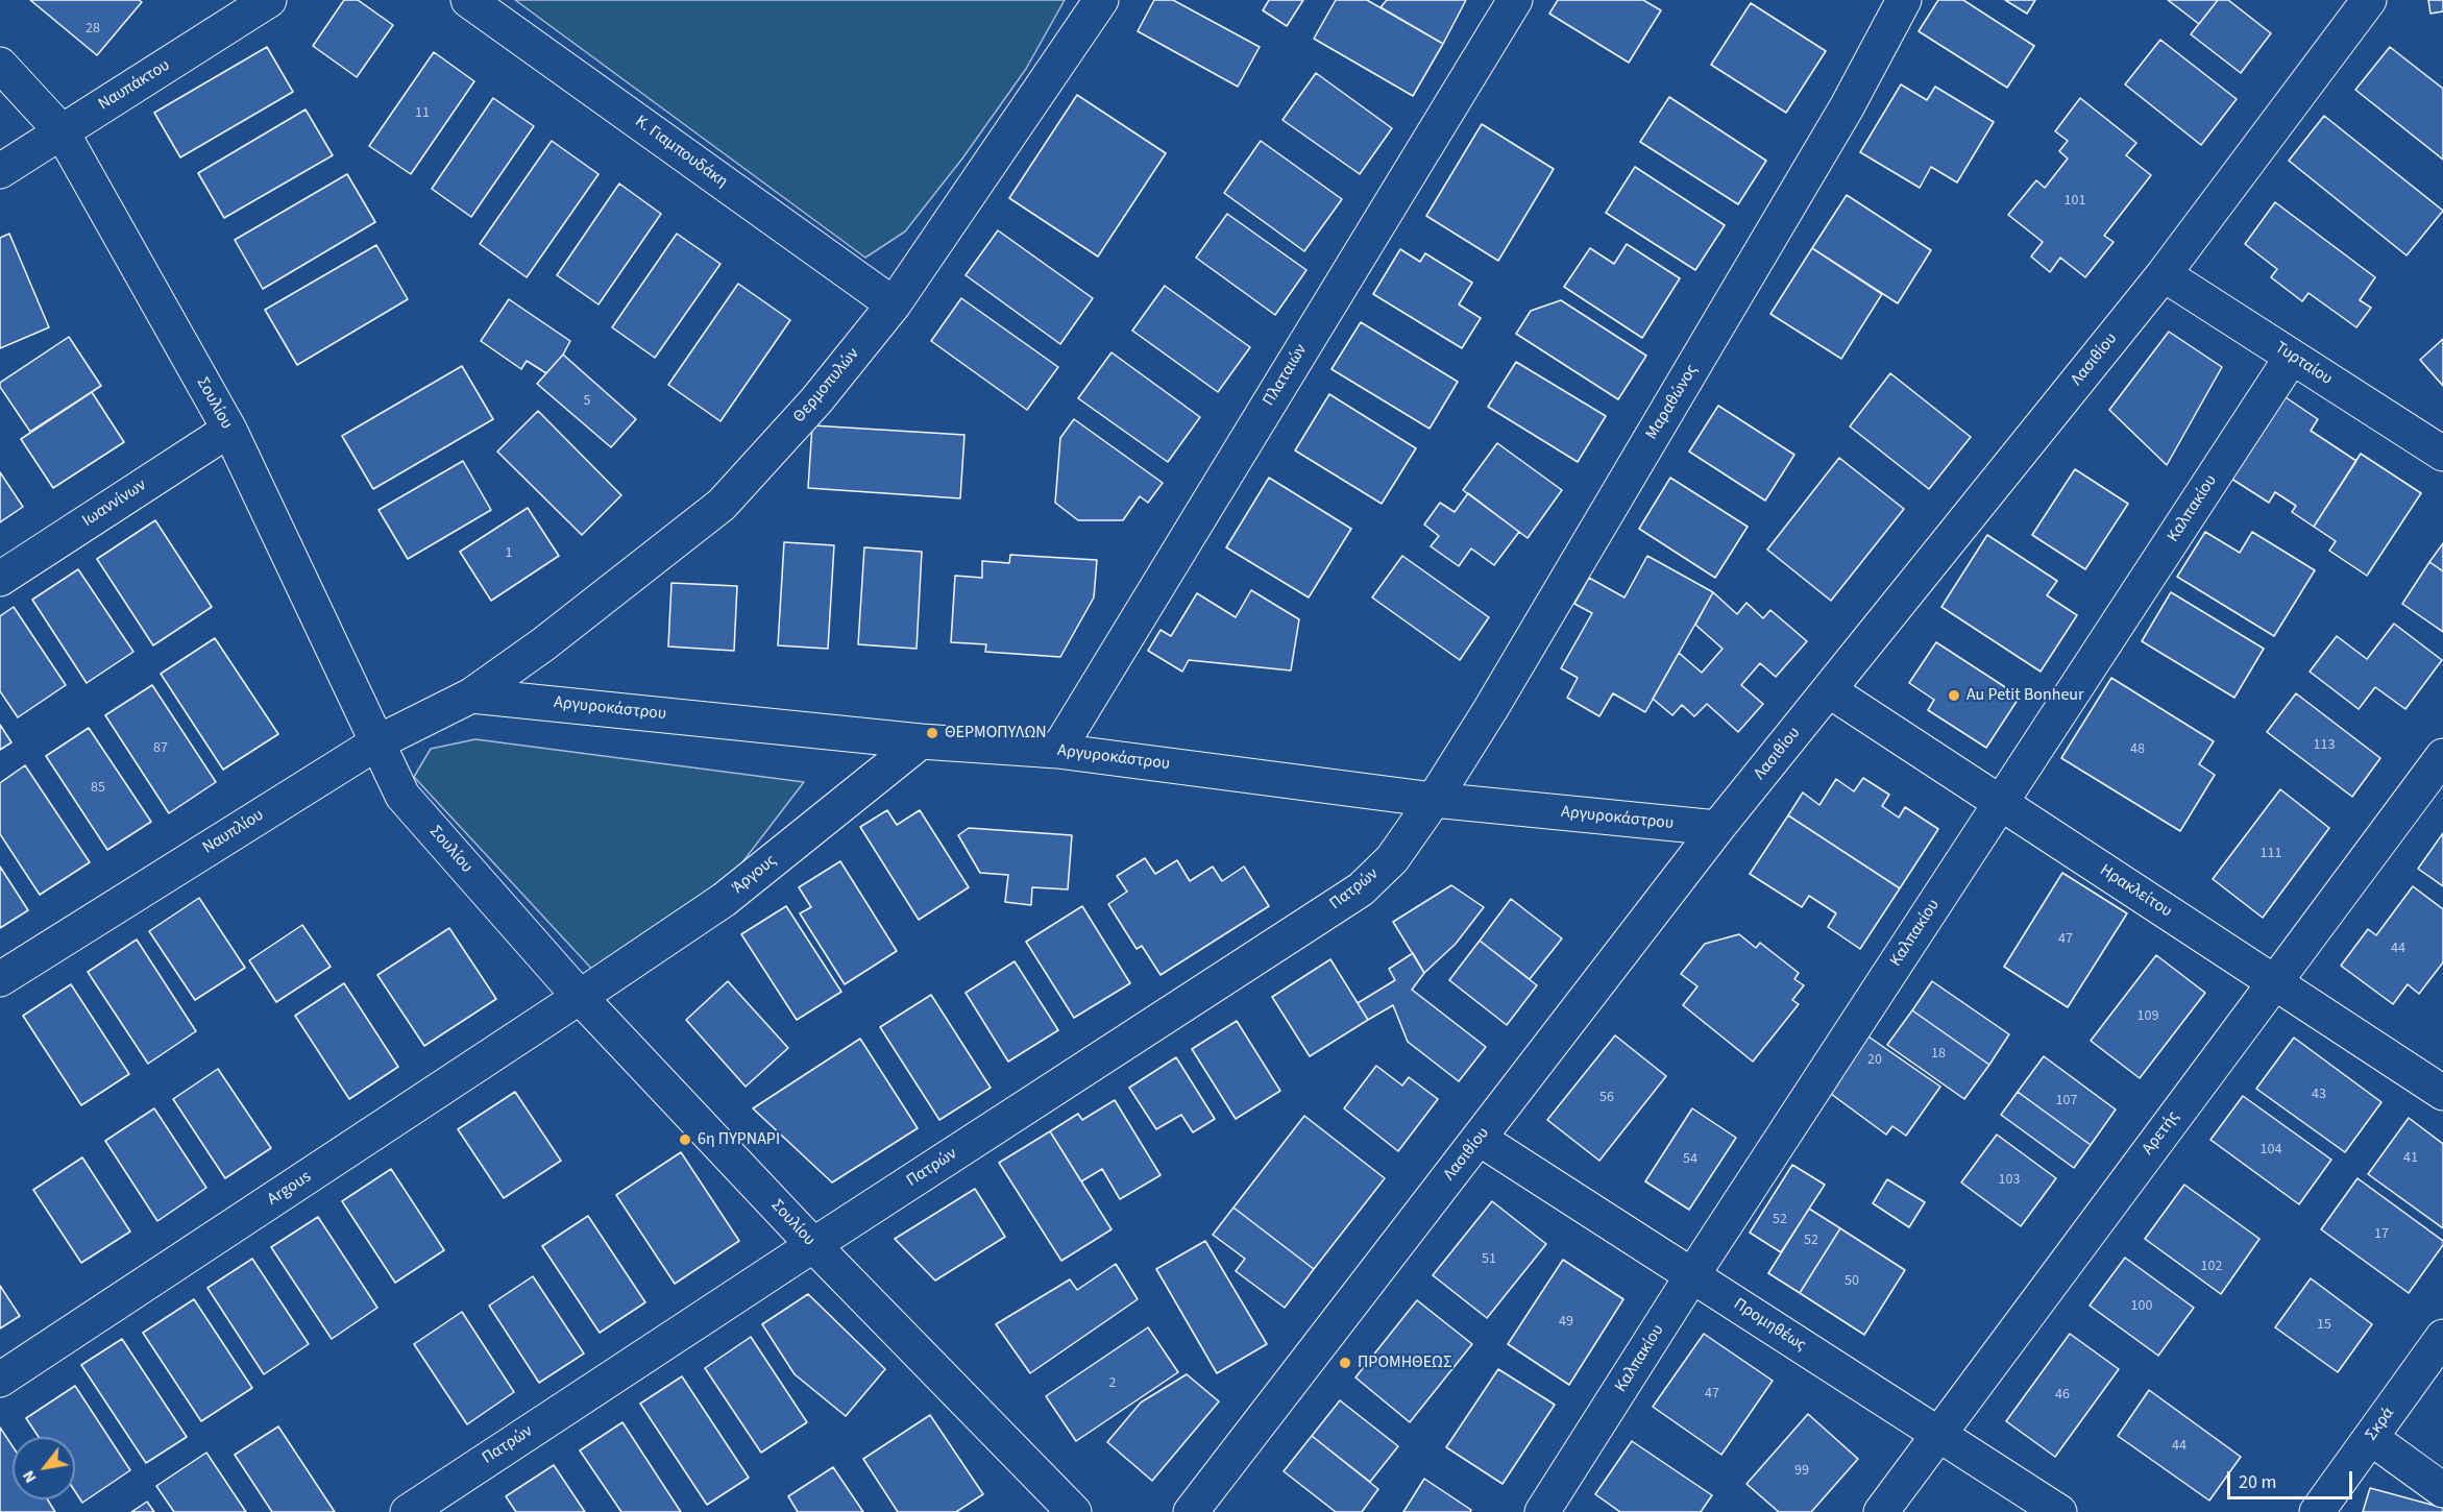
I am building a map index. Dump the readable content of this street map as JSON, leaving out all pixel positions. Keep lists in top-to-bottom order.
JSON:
{
  "streets": {
    "street": [
      "Ναυπάκτου",
      "Κ. Γιαμπουδάκη",
      "Λασιθίου",
      "Τυρταίου",
      "Πλαταιών",
      "Θερμοπυλών",
      "Μαραθώνος",
      "Σουλίου",
      "Ιωαννίνων",
      "Καλπακίου",
      "Αργυροκάστρου",
      "Ναυπλίου",
      "Άργους",
      "Πατρών",
      "Ηρακλείτου",
      "Αρετής",
      "Argous",
      "Προμηθέως",
      "Σκρά"
    ]
  },
  "crossings": [
    ["Ναυπάκτου", "Σουλίου"],
    ["Κ. Γιαμπουδάκη", "Θερμοπυλών"],
    ["Λασιθίου", "Τυρταίου"],
    ["Λασιθίου", "Αργυροκάστρου"],
    ["Λασιθίου", "Ηρακλείτου"],
    ["Λασιθίου", "Προμηθέως"],
    ["Τυρταίου", "Καλπακίου"],
    ["Πλαταιών", "Αργυροκάστρου"],
    ["Θερμοπυλών", "Αργυροκάστρου"],
    ["Θερμοπυλών", "Ναυπλίου"],
    ["Μαραθώνος", "Αργυροκάστρου"],
    ["Μαραθώνος", "Πατρών"],
    ["Σουλίου", "Ιωαννίνων"],
    ["Σουλίου", "Ναυπλίου"],
    ["Σουλίου", "Άργους"],
    ["Σουλίου", "Πατρών"],
    ["Σουλίου", "Argous"],
    ["Καλπακίου", "Ηρακλείτου"],
    ["Καλπακίου", "Προμηθέως"],
    ["Αργυροκάστρου", "Ναυπλίου"],
    ["Αργυροκάστρου", "Άργους"],
    ["Αργυροκάστρου", "Πατρών"],
    ["Άργους", "Argous"],
    ["Ηρακλείτου", "Αρετής"],
    ["Αρετής", "Προμηθέως"]
  ],
  "places": [
    "Au Petit Bonheur",
    "ΘΕΡΜΟΠΥΛΩΝ",
    "6η ΠΥΡΝΑΡΙ",
    "ΠΡΟΜΗΘΕΩΣ"
  ],
  "house_numbers": [
    "28",
    "11",
    "101",
    "5",
    "1",
    "113",
    "87",
    "48",
    "85",
    "111",
    "47",
    "44",
    "109",
    "18",
    "20",
    "43",
    "56",
    "107",
    "104",
    "41",
    "54",
    "103",
    "52",
    "17",
    "52",
    "51",
    "102",
    "50",
    "100",
    "49",
    "15",
    "2",
    "47",
    "46",
    "44",
    "99"
  ],
  "scale_bar": "20 m",
  "north": "bottom left"
}
